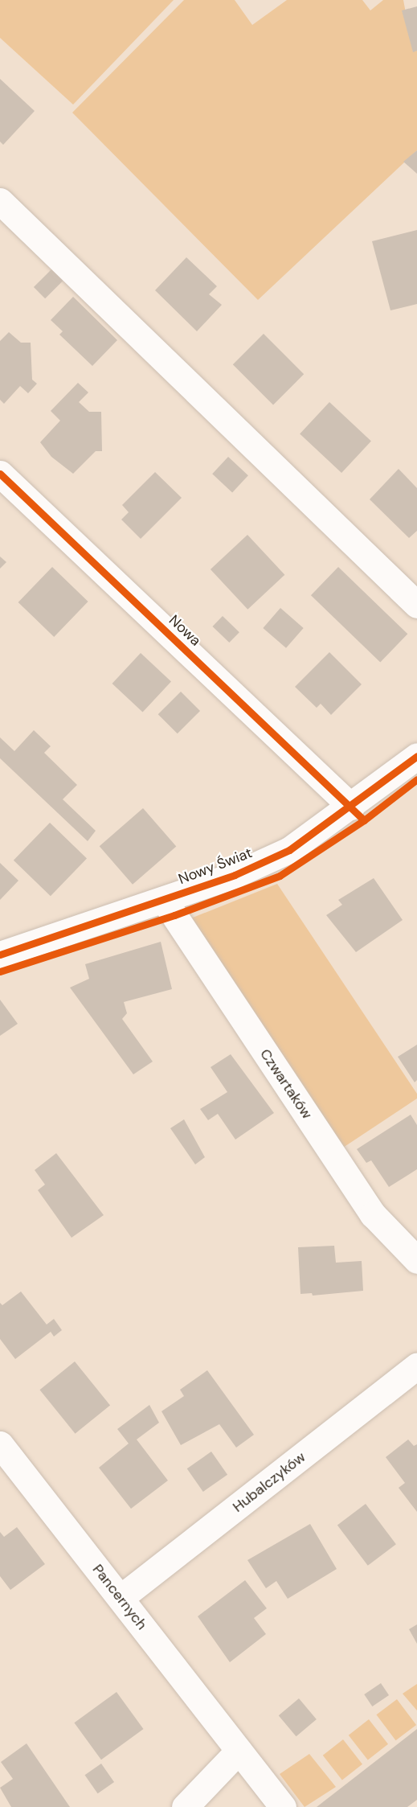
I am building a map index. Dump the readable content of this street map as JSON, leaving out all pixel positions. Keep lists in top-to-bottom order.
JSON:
{
  "streets": {
    "street": [
      "Nowa",
      "Nowy Świat",
      "Czwartaków",
      "Hubalczyków",
      "Pancernych"
    ]
  },
  "crossings": [
    ["Nowa", "Nowy Świat"],
    ["Nowy Świat", "Czwartaków"],
    ["Hubalczyków", "Pancernych"]
  ]
}
